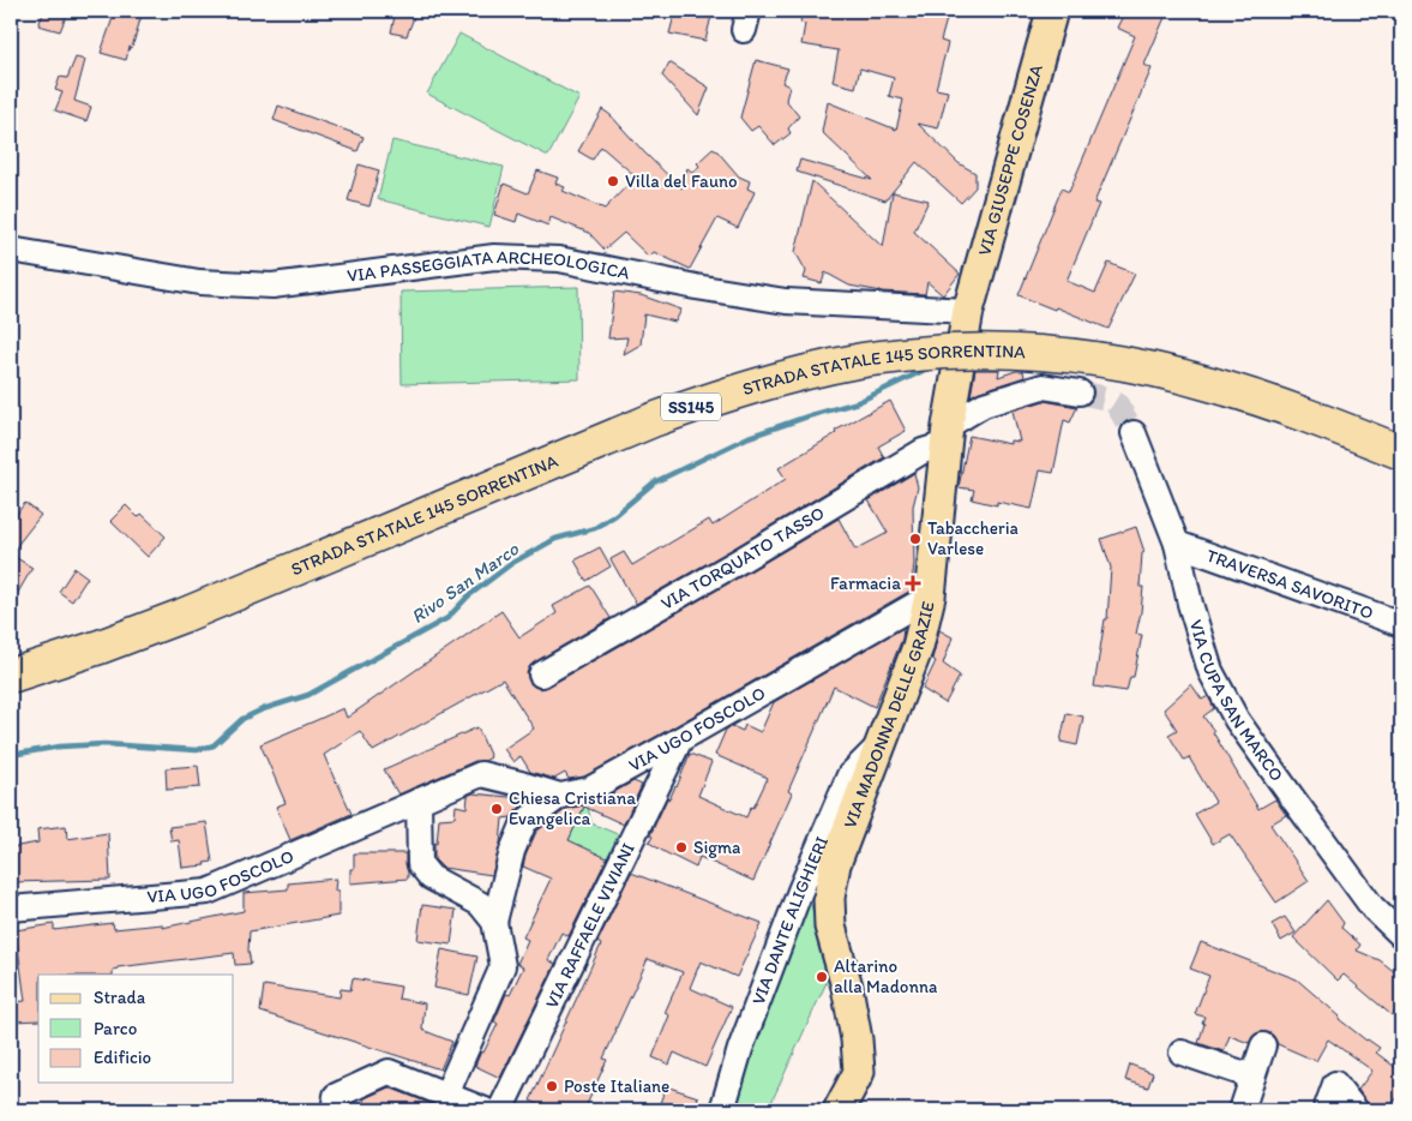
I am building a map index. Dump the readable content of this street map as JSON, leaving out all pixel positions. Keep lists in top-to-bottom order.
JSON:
{
  "streets": {
    "highway": ["STRADA STATALE 145 SORRENTINA", "SS145"],
    "main road": ["VIA GIUSEPPE COSENZA", "VIA MADONNA DELLE GRAZIE"],
    "street": [
      "VIA PASSEGGIATA ARCHEOLOGICA",
      "VIA TORQUATO TASSO",
      "TRAVERSA SAVORITO",
      "VIA CUPA SAN MARCO",
      "VIA UGO FOSCOLO",
      "VIA DANTE ALIGHIERI",
      "VIA RAFFAELE VIVIANI"
    ]
  },
  "crossings": [
    ["VIA GIUSEPPE COSENZA", "VIA PASSEGGIATA ARCHEOLOGICA"],
    ["VIA GIUSEPPE COSENZA", "VIA MADONNA DELLE GRAZIE"],
    ["VIA PASSEGGIATA ARCHEOLOGICA", "VIA MADONNA DELLE GRAZIE"],
    ["VIA TORQUATO TASSO", "VIA MADONNA DELLE GRAZIE"],
    ["TRAVERSA SAVORITO", "VIA CUPA SAN MARCO"],
    ["VIA MADONNA DELLE GRAZIE", "VIA UGO FOSCOLO"],
    ["VIA MADONNA DELLE GRAZIE", "VIA DANTE ALIGHIERI"],
    ["VIA UGO FOSCOLO", "VIA RAFFAELE VIVIANI"]
  ],
  "water": ["Rivo San Marco"],
  "places": {
    "other": [
      "Villa del Fauno",
      "Tabaccheria Varlese",
      "Chiesa Cristiana Evangelica",
      "Sigma",
      "Altarino alla Madonna",
      "Poste Italiane"
    ],
    "health": ["Farmacia"]
  },
  "legend": ["Strada", "Parco", "Edificio"]
}
